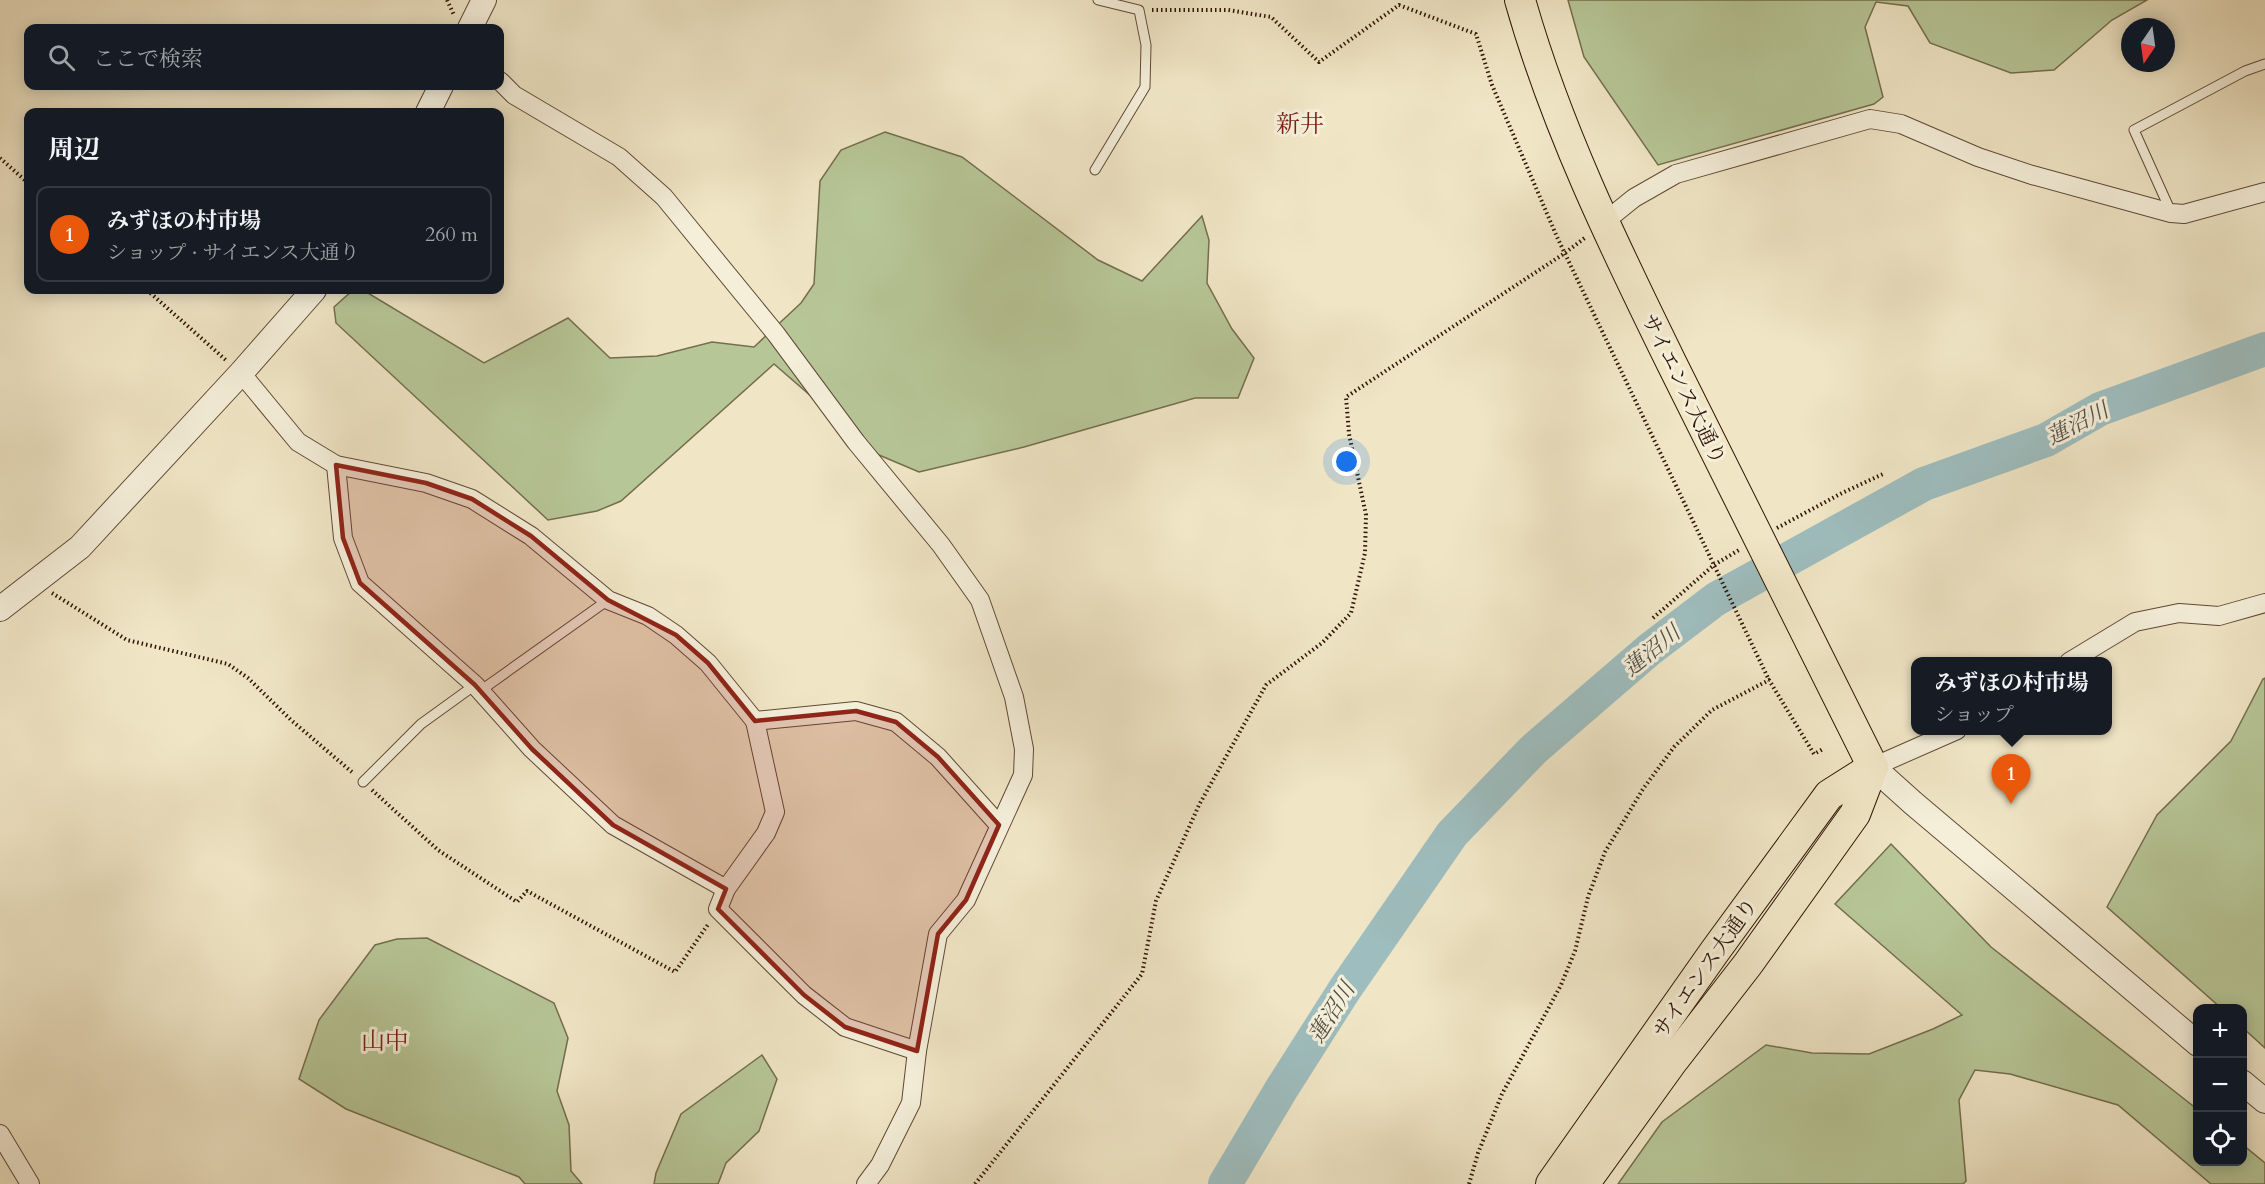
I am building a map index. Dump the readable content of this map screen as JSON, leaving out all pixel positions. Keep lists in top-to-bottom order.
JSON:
{
  "streets": {
    "main road": ["サイエンス大通り"]
  },
  "districts": ["新井", "山中"],
  "water": ["蓮沼川"],
  "north": "bottom",
  "page": {
    "search": "ここで検索",
    "heading": "周辺",
    "list": [
      {
        "mark": "1",
        "name": "みずほの村市場",
        "note": "ショップ · サイエンス大通り",
        "value": "260 m"
      }
    ],
    "popup": ["みずほの村市場", "ショップ"],
    "pins": "1",
    "map_buttons": ["+", "−"]
  }
}
